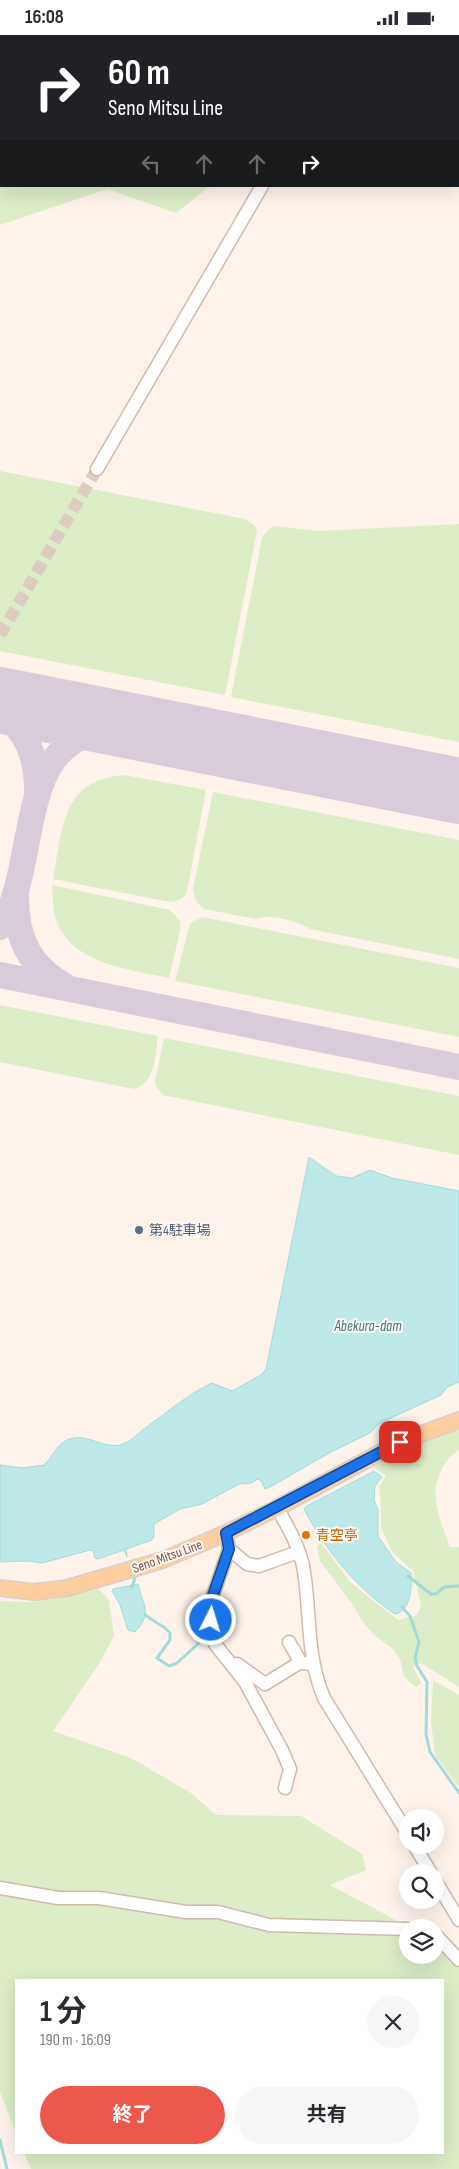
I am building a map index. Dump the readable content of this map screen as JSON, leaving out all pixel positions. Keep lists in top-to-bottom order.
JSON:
{
  "streets": {
    "main road": ["Seno Mitsu Line"]
  },
  "water": ["Abekura-dam"],
  "places": ["第4駐車場", "青空亭"],
  "page": {
    "status": "16:08",
    "turn": ["60 m", "Seno Mitsu Line"],
    "heading": ["1 分", "190 m · 16:09"],
    "buttons": ["終了", "共有"]
  }
}
